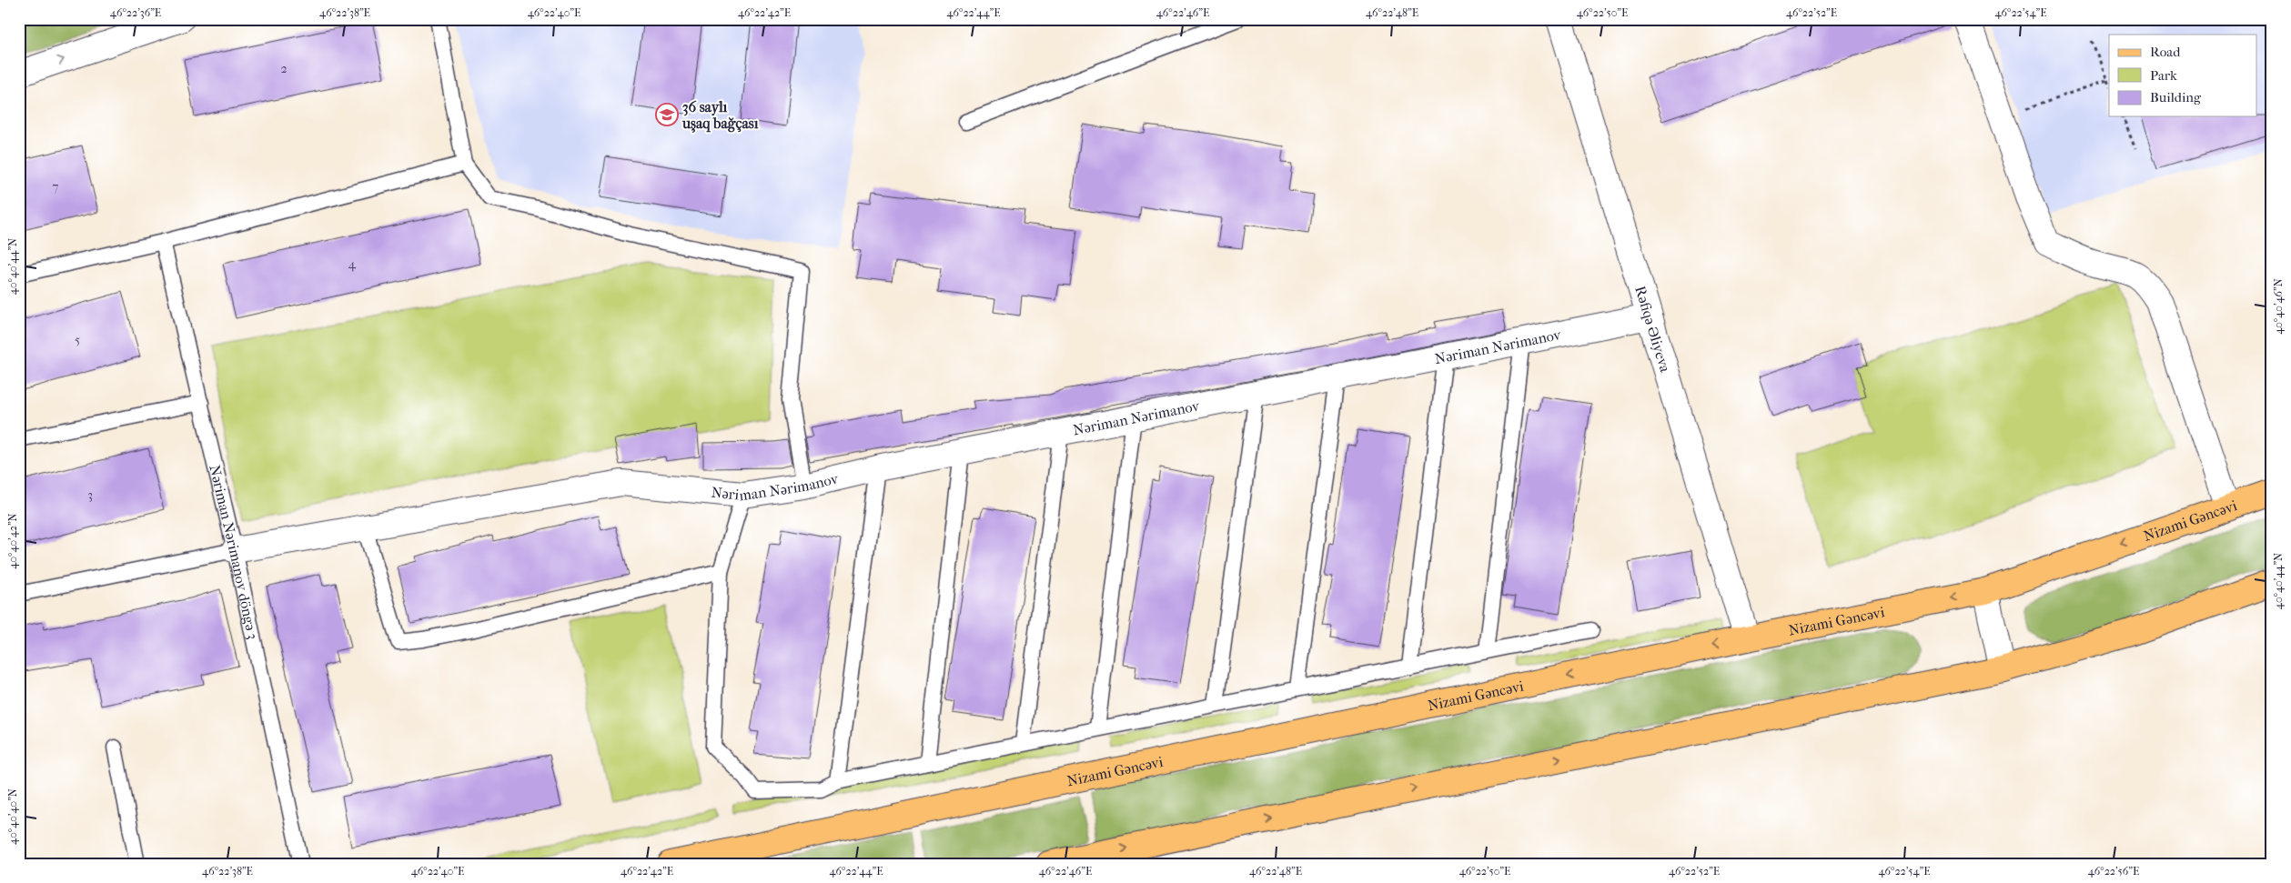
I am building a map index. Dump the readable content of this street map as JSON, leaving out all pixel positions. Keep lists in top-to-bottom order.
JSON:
{
  "streets": {
    "main road": ["Nizami Gəncəvi"],
    "street": ["Rəfiqə Əliyeva", "Nəriman Nərimanov"],
    "lane": ["Nəriman Nərimanov döngə 3"]
  },
  "crossings": [
    ["Rəfiqə Əliyeva", "Nəriman Nərimanov"],
    ["Rəfiqə Əliyeva", "Nizami Gəncəvi"],
    ["Nəriman Nərimanov", "Nəriman Nərimanov döngə 3"]
  ],
  "places": {
    "school or university": ["36 saylı uşaq bağçası"]
  },
  "house_numbers": [
    "2",
    "7",
    "4",
    "5",
    "3"
  ],
  "legend": ["Road", "Park", "Building"],
  "coordinates": [
    "46°22'36\"E",
    "46°22'38\"E",
    "46°22'40\"E",
    "46°22'42\"E",
    "46°22'44\"E",
    "46°22'46\"E",
    "46°22'48\"E",
    "46°22'50\"E",
    "46°22'52\"E",
    "46°22'54\"E",
    "40°40'44\"N",
    "40°40'46\"N",
    "40°40'42\"N",
    "40°40'40\"N",
    "46°22'56\"E"
  ]
}
